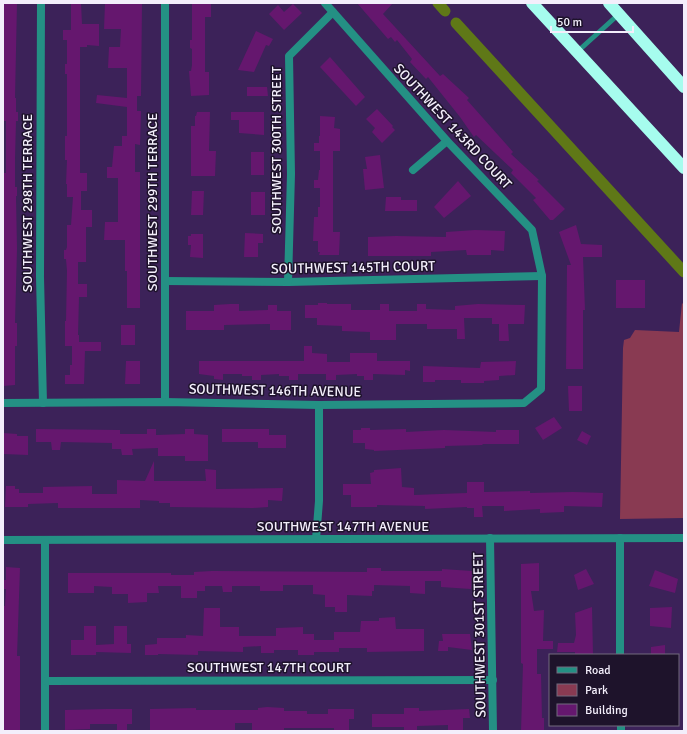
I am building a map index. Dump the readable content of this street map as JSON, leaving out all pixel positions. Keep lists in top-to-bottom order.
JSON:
{
  "streets": {
    "street": [
      "SOUTHWEST 143RD COURT",
      "SOUTHWEST 300TH STREET",
      "SOUTHWEST 299TH TERRACE",
      "SOUTHWEST 298TH TERRACE",
      "SOUTHWEST 145TH COURT",
      "SOUTHWEST 146TH AVENUE",
      "SOUTHWEST 147TH AVENUE",
      "SOUTHWEST 301ST STREET",
      "SOUTHWEST 147TH COURT"
    ]
  },
  "crossings": [
    ["SOUTHWEST 143RD COURT", "SOUTHWEST 300TH STREET"],
    ["SOUTHWEST 143RD COURT", "SOUTHWEST 145TH COURT"],
    ["SOUTHWEST 143RD COURT", "SOUTHWEST 146TH AVENUE"],
    ["SOUTHWEST 300TH STREET", "SOUTHWEST 145TH COURT"],
    ["SOUTHWEST 299TH TERRACE", "SOUTHWEST 145TH COURT"],
    ["SOUTHWEST 299TH TERRACE", "SOUTHWEST 146TH AVENUE"],
    ["SOUTHWEST 298TH TERRACE", "SOUTHWEST 146TH AVENUE"],
    ["SOUTHWEST 147TH AVENUE", "SOUTHWEST 301ST STREET"],
    ["SOUTHWEST 301ST STREET", "SOUTHWEST 147TH COURT"]
  ],
  "legend": ["Road", "Park", "Building"],
  "scale_bar": "50 m"
}
